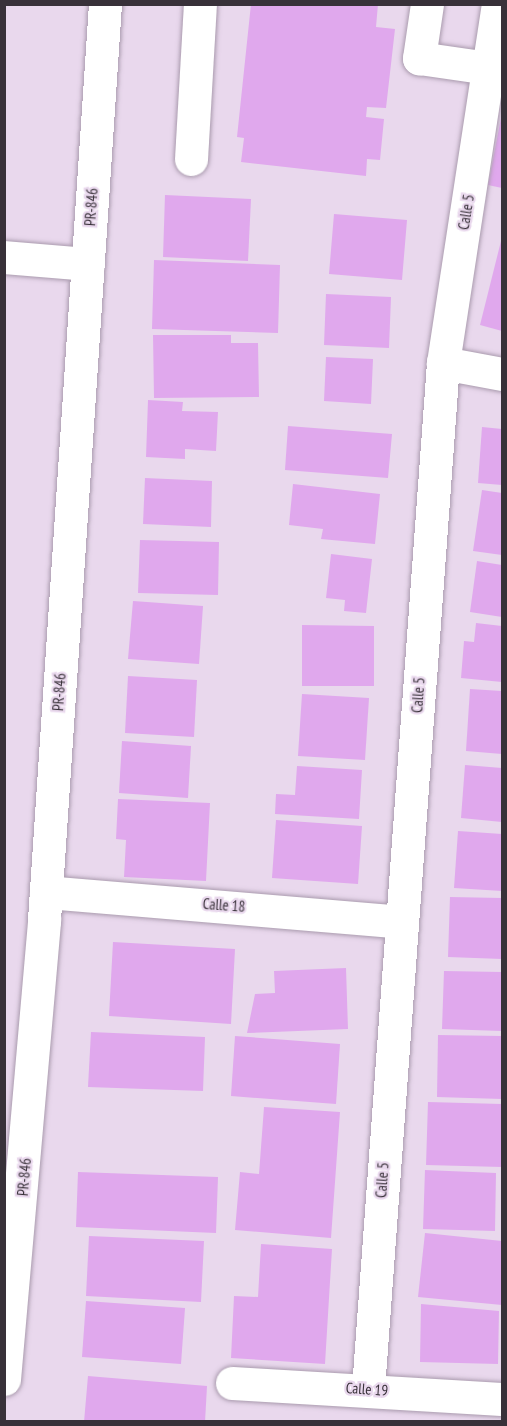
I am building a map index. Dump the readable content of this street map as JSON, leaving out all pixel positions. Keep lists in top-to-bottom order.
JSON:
{
  "streets": {
    "street": [
      "PR-846",
      "Calle 5",
      "Calle 18",
      "Calle 19"
    ]
  },
  "crossings": [
    ["PR-846", "Calle 18"],
    ["Calle 5", "Calle 18"],
    ["Calle 5", "Calle 19"]
  ]
}
